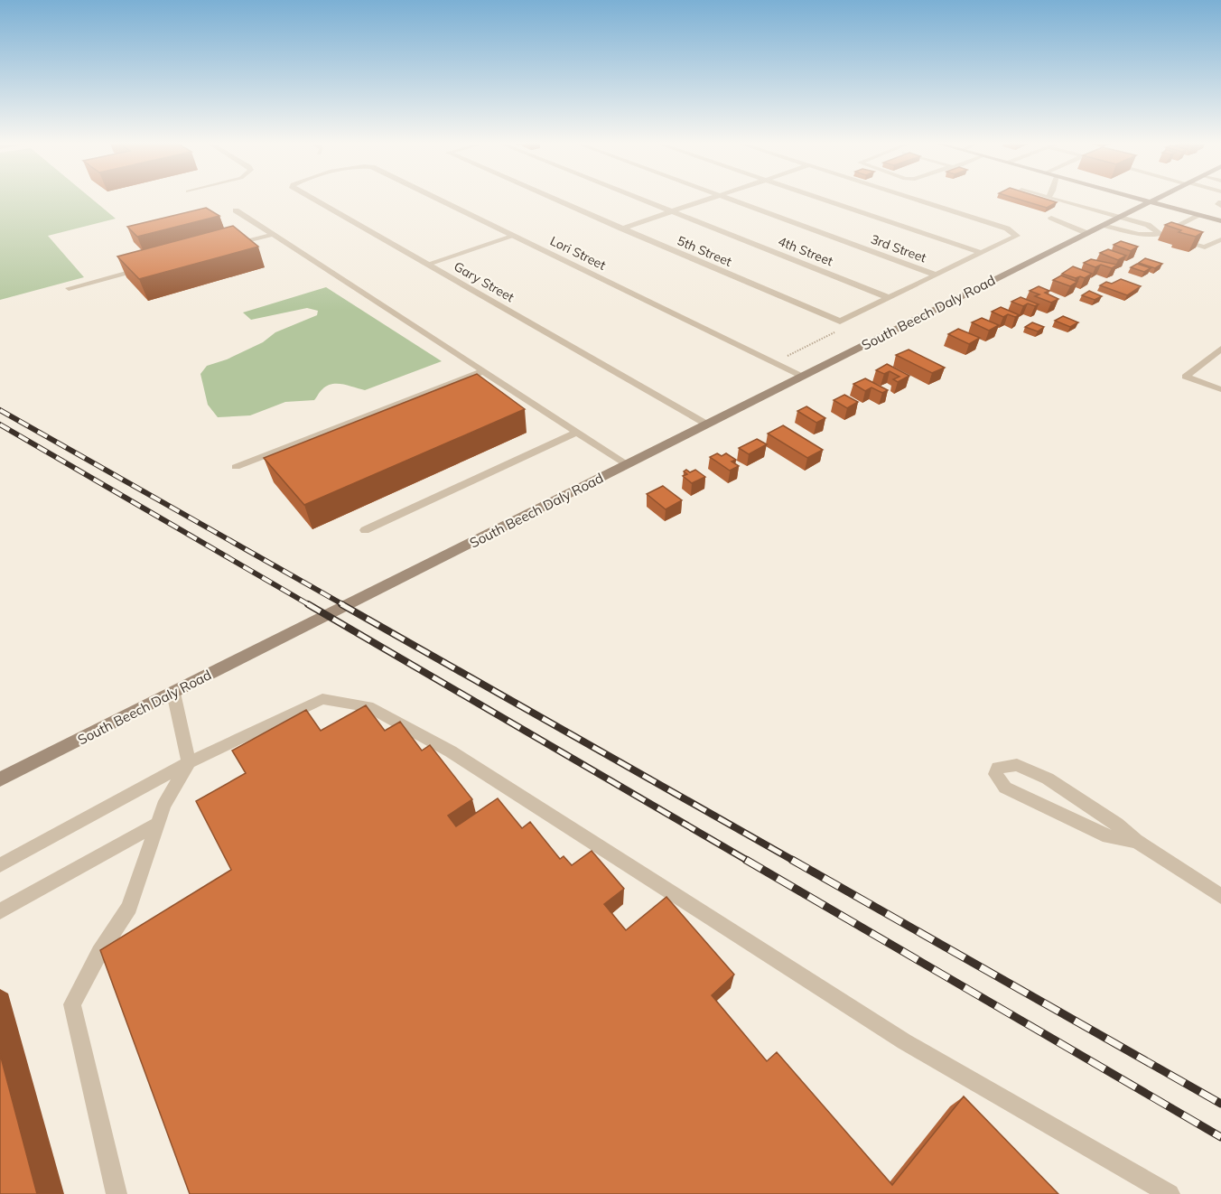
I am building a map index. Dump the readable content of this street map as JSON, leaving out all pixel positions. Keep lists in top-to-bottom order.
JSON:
{
  "streets": {
    "street": [
      "3rd Street",
      "5th Street",
      "4th Street",
      "Lori Street",
      "Gary Street",
      "South Beech Daly Road"
    ]
  },
  "crossings": [
    ["Lori Street", "South Beech Daly Road"],
    ["Gary Street", "South Beech Daly Road"]
  ]
}
